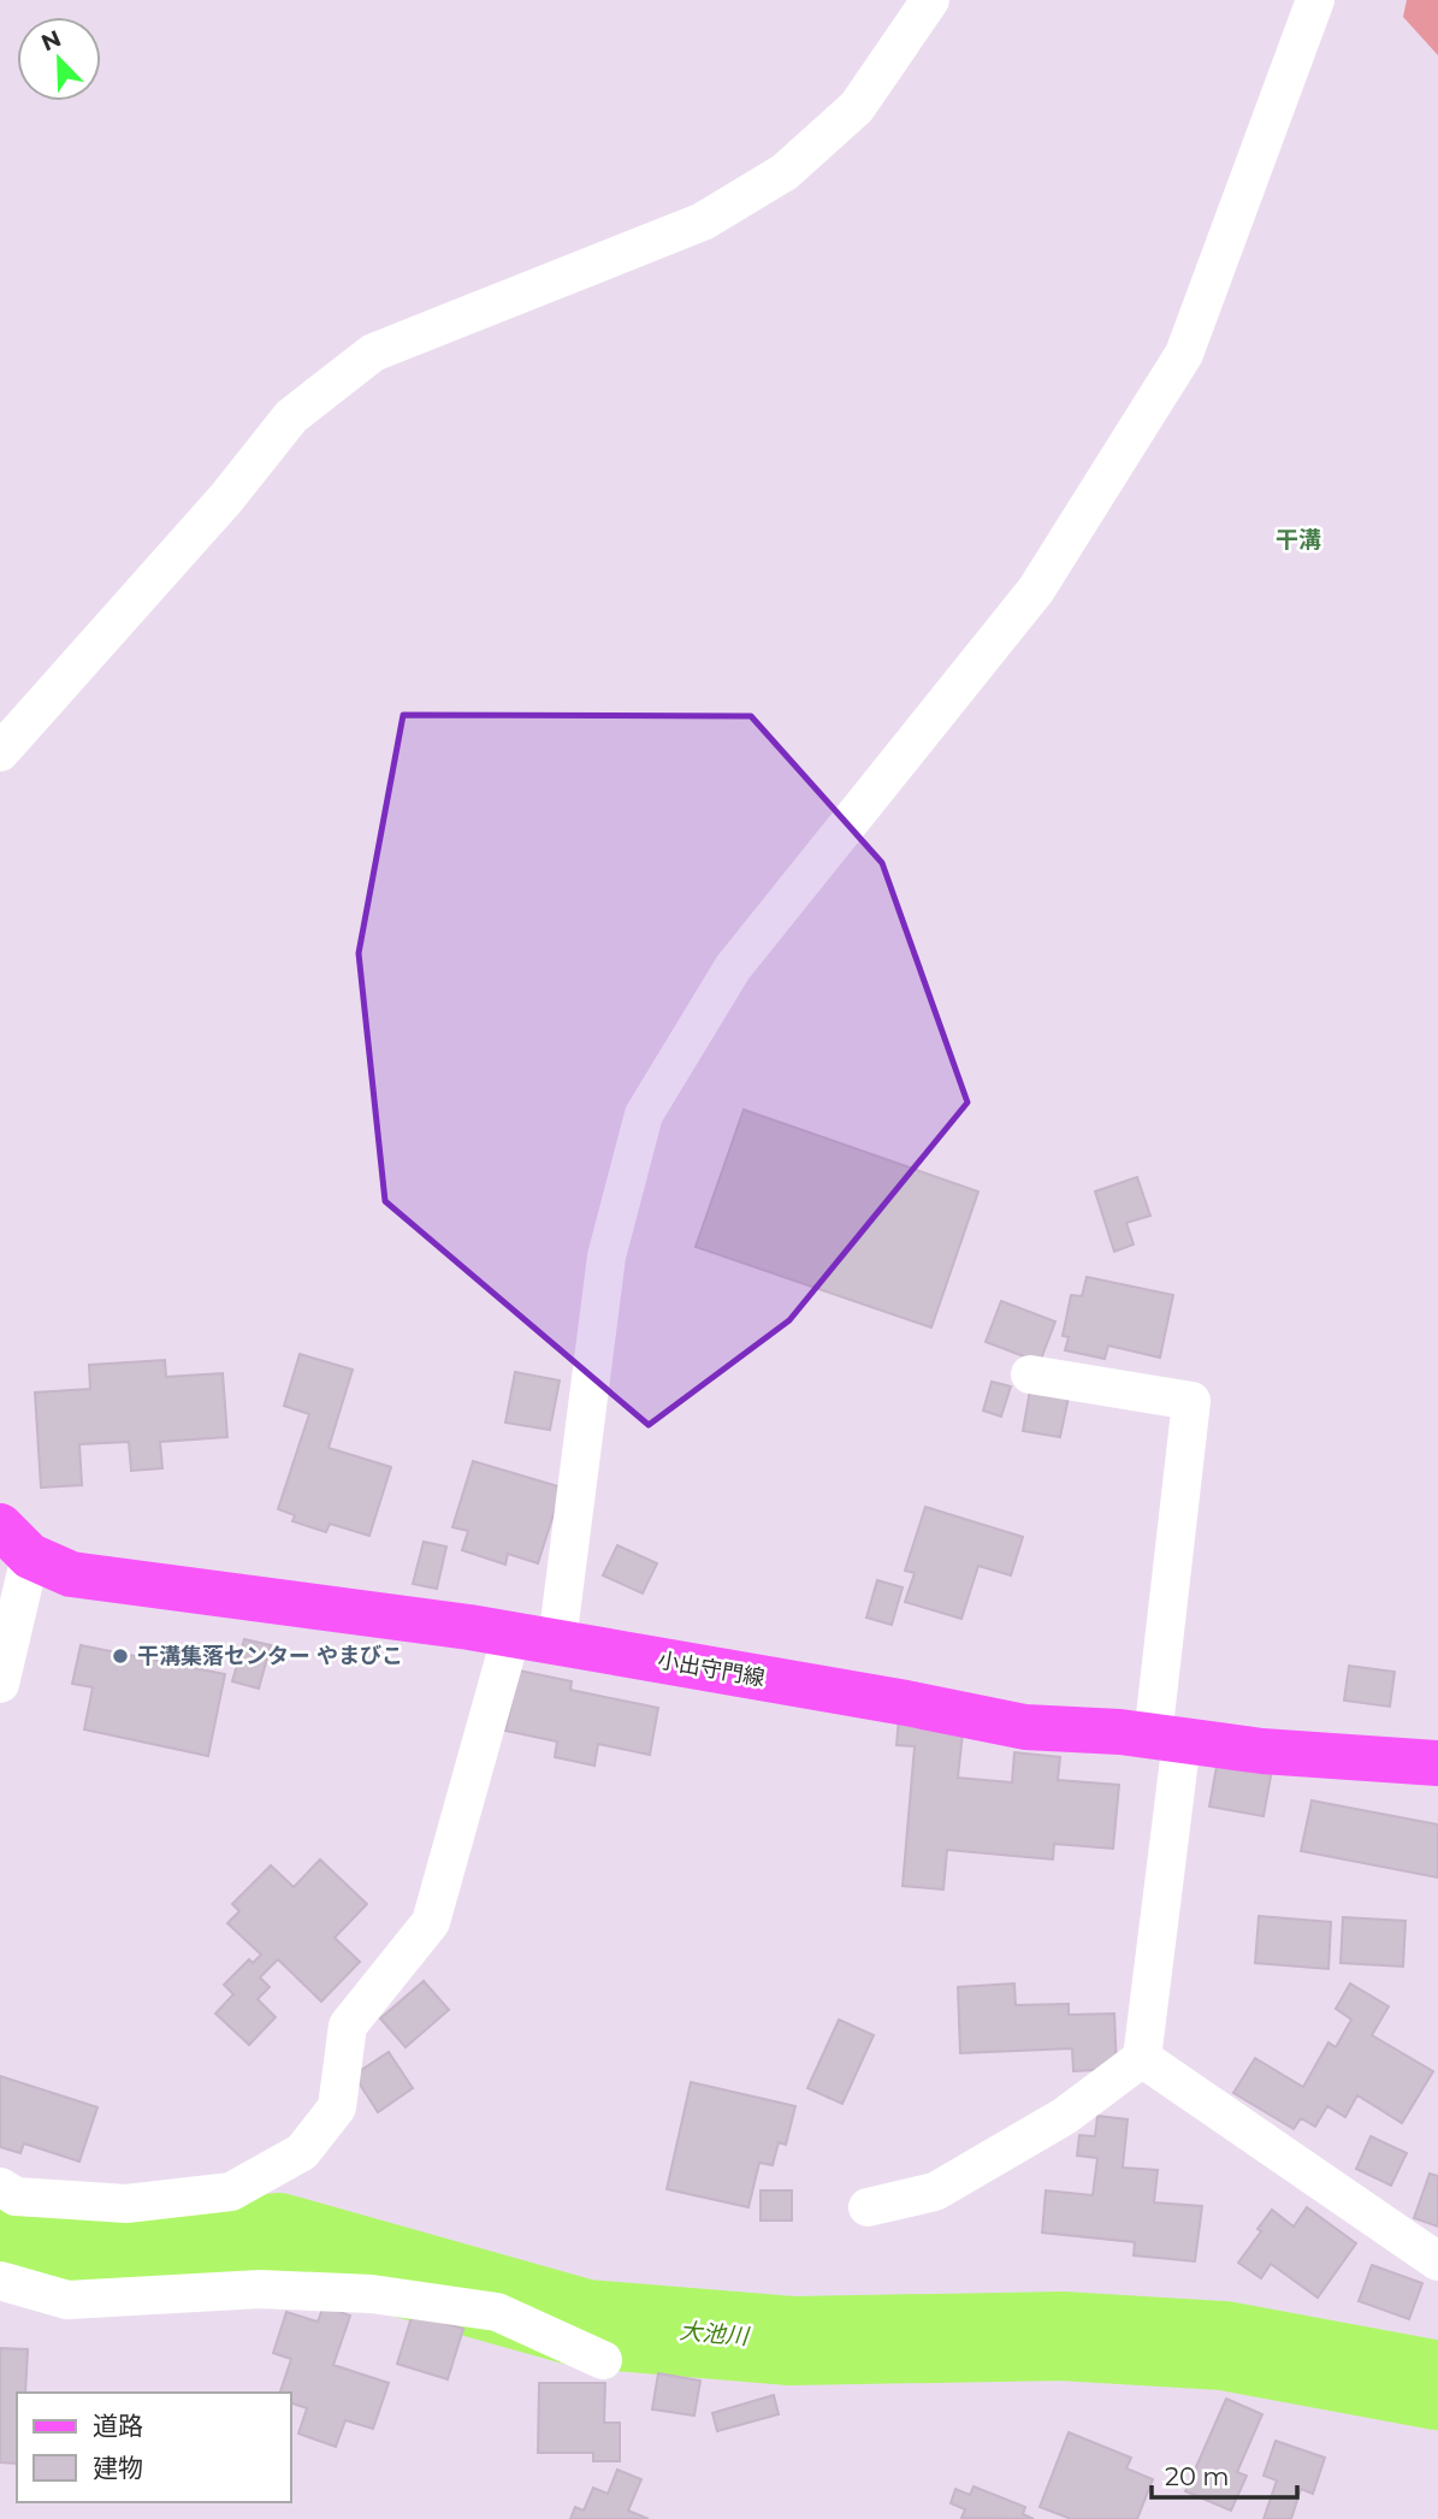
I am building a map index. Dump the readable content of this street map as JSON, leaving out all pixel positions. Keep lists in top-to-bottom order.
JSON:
{
  "streets": {
    "main road": ["小出守門線"]
  },
  "districts": ["干溝"],
  "water": ["大池川"],
  "places": ["干溝集落センター やまびこ"],
  "legend": ["道路", "建物"],
  "scale_bar": "20 m",
  "north": "top left"
}
